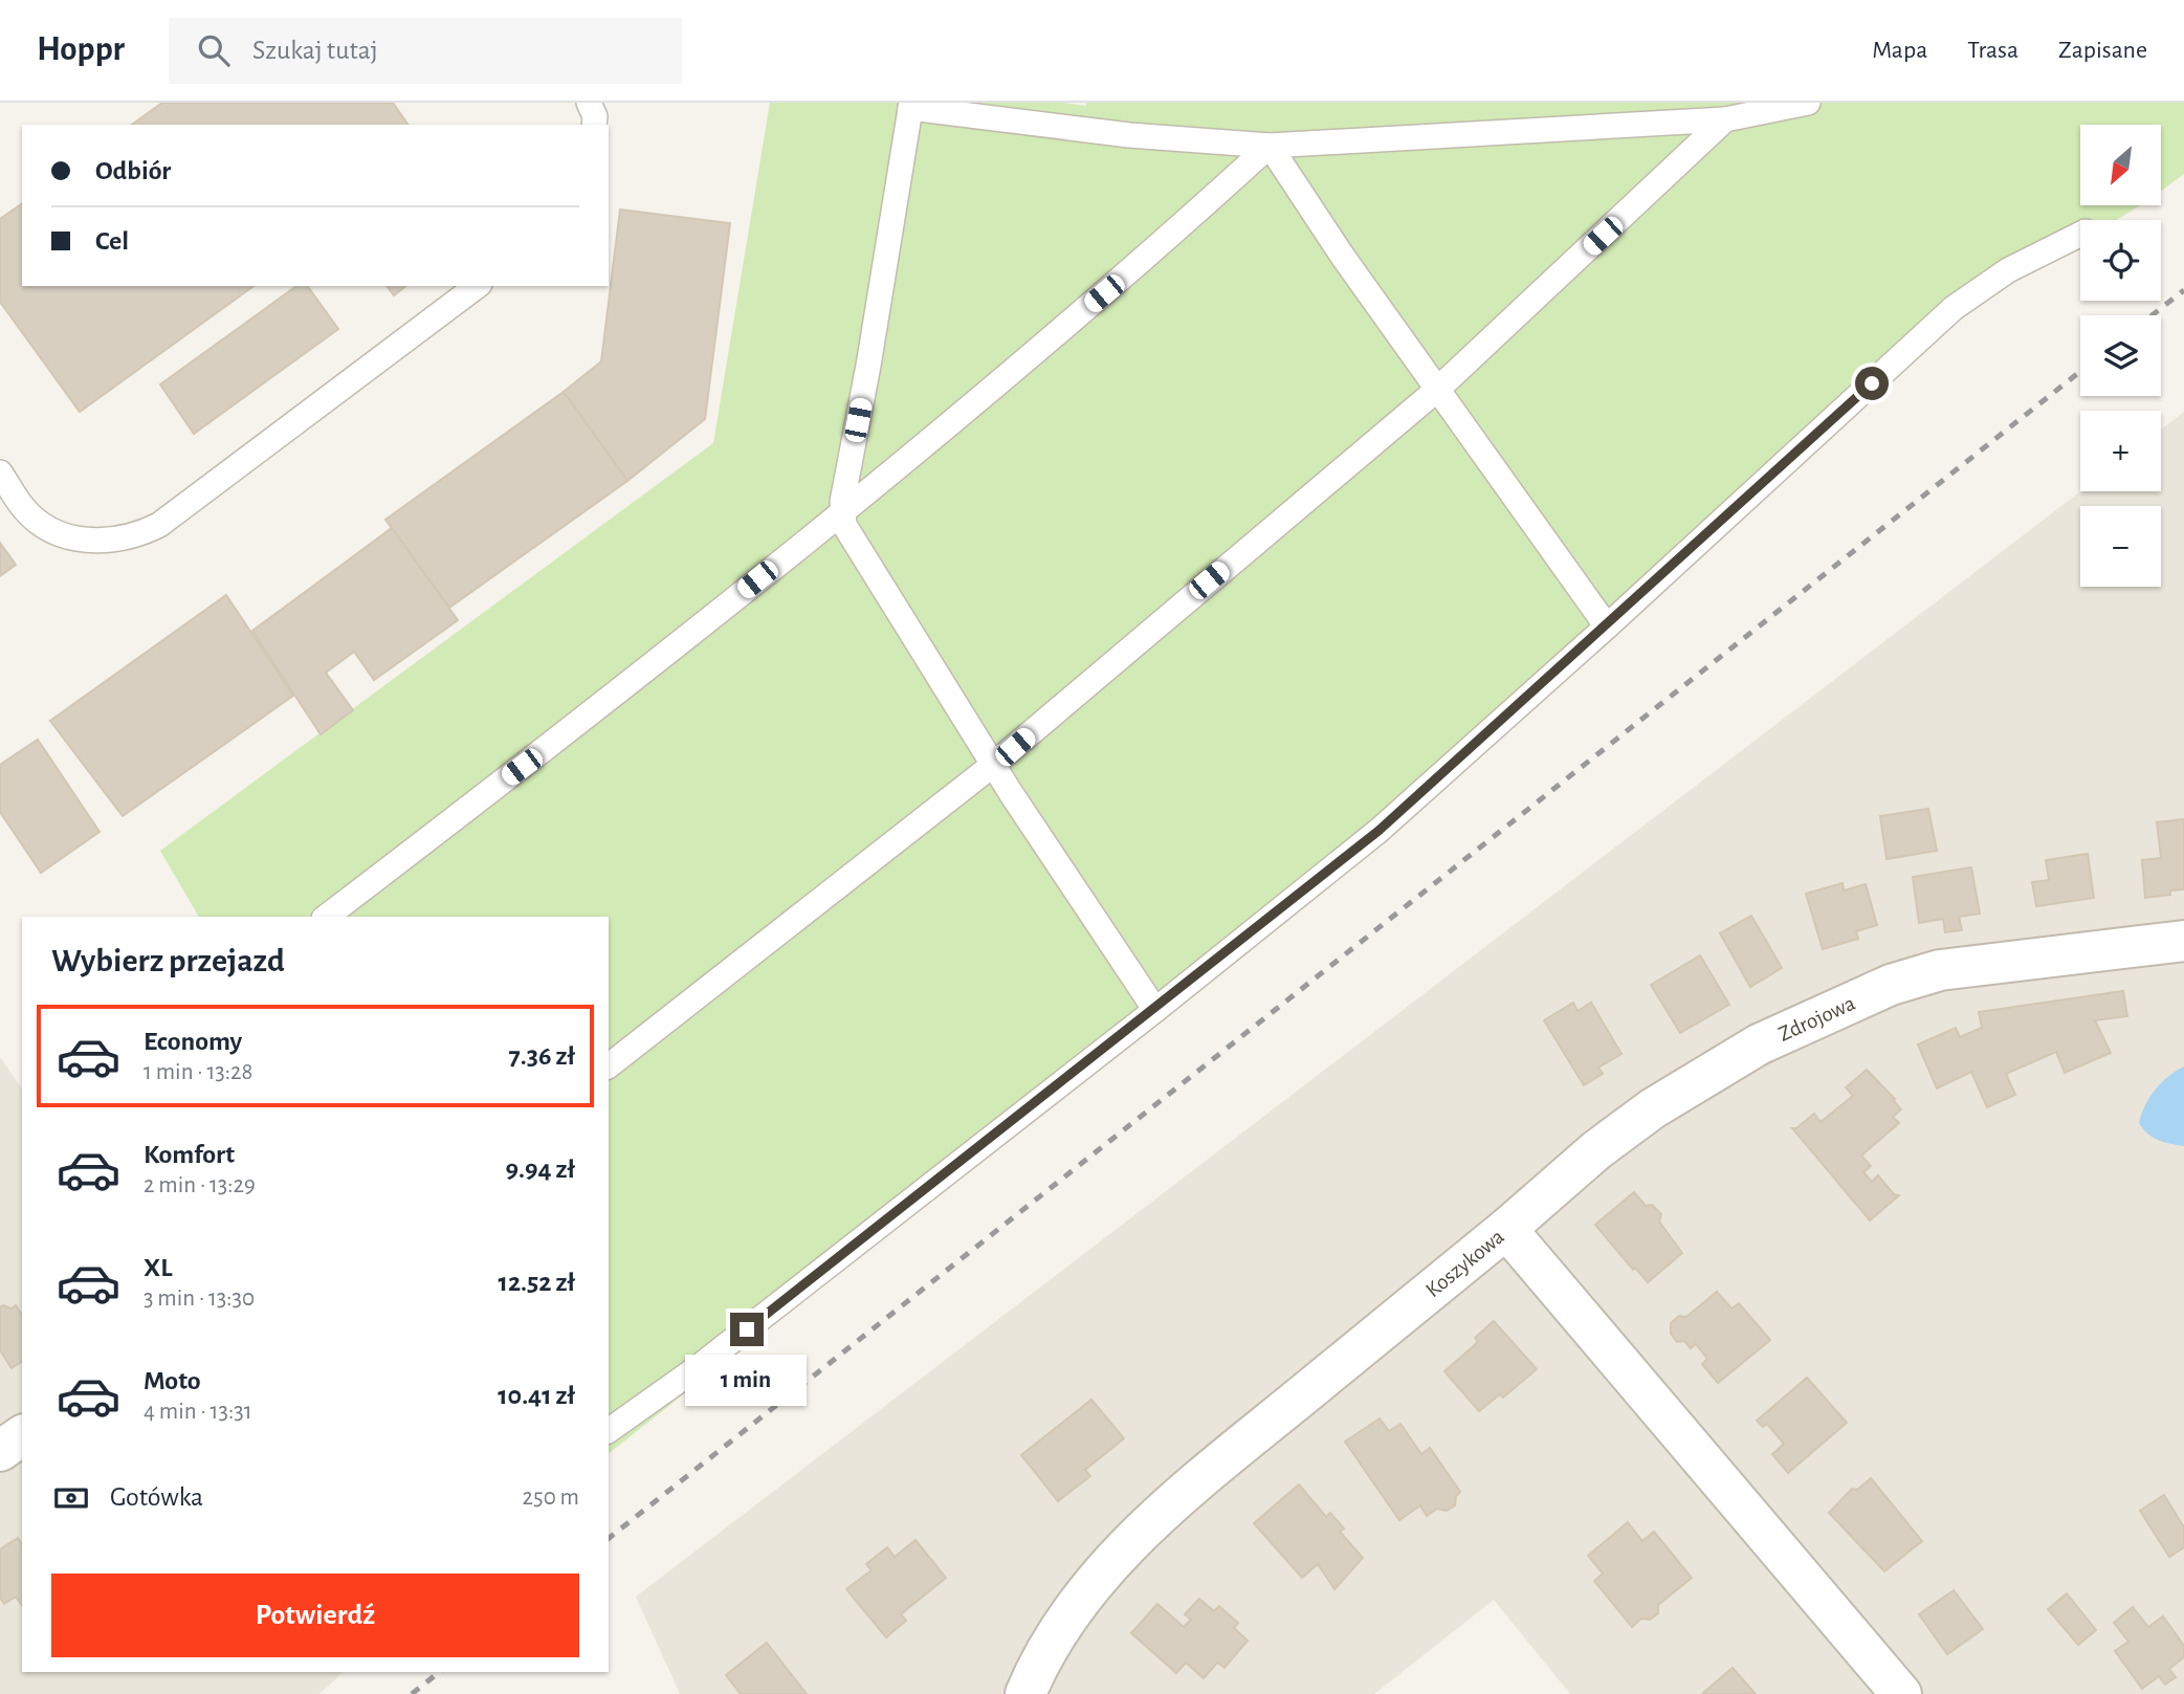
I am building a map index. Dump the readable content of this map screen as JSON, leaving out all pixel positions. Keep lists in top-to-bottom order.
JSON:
{
  "streets": {
    "street": ["Zdrojowa", "Koszykowa"]
  },
  "crossings": [
    ["Zdrojowa", "Koszykowa"]
  ],
  "north": "bottom left",
  "page": {
    "header": "Hoppr",
    "search": "Szukaj tutaj",
    "nav": ["Mapa", "Trasa", "Zapisane"],
    "map_buttons": ["+", "−"],
    "banner": ["Odbiór", "Cel"],
    "heading": "Wybierz przejazd",
    "list": [
      {
        "name": "Economy",
        "note": "1 min · 13:28",
        "value": "7.36 zł"
      },
      {
        "name": "Komfort",
        "note": "2 min · 13:29",
        "value": "9.94 zł"
      },
      {
        "name": "XL",
        "note": "3 min · 13:30",
        "value": "12.52 zł"
      },
      {
        "name": "Moto",
        "note": "4 min · 13:31",
        "value": "10.41 zł"
      }
    ],
    "bubble": "1 min",
    "pay": ["Gotówka", "250 m"],
    "buttons": "Potwierdź"
  }
}
